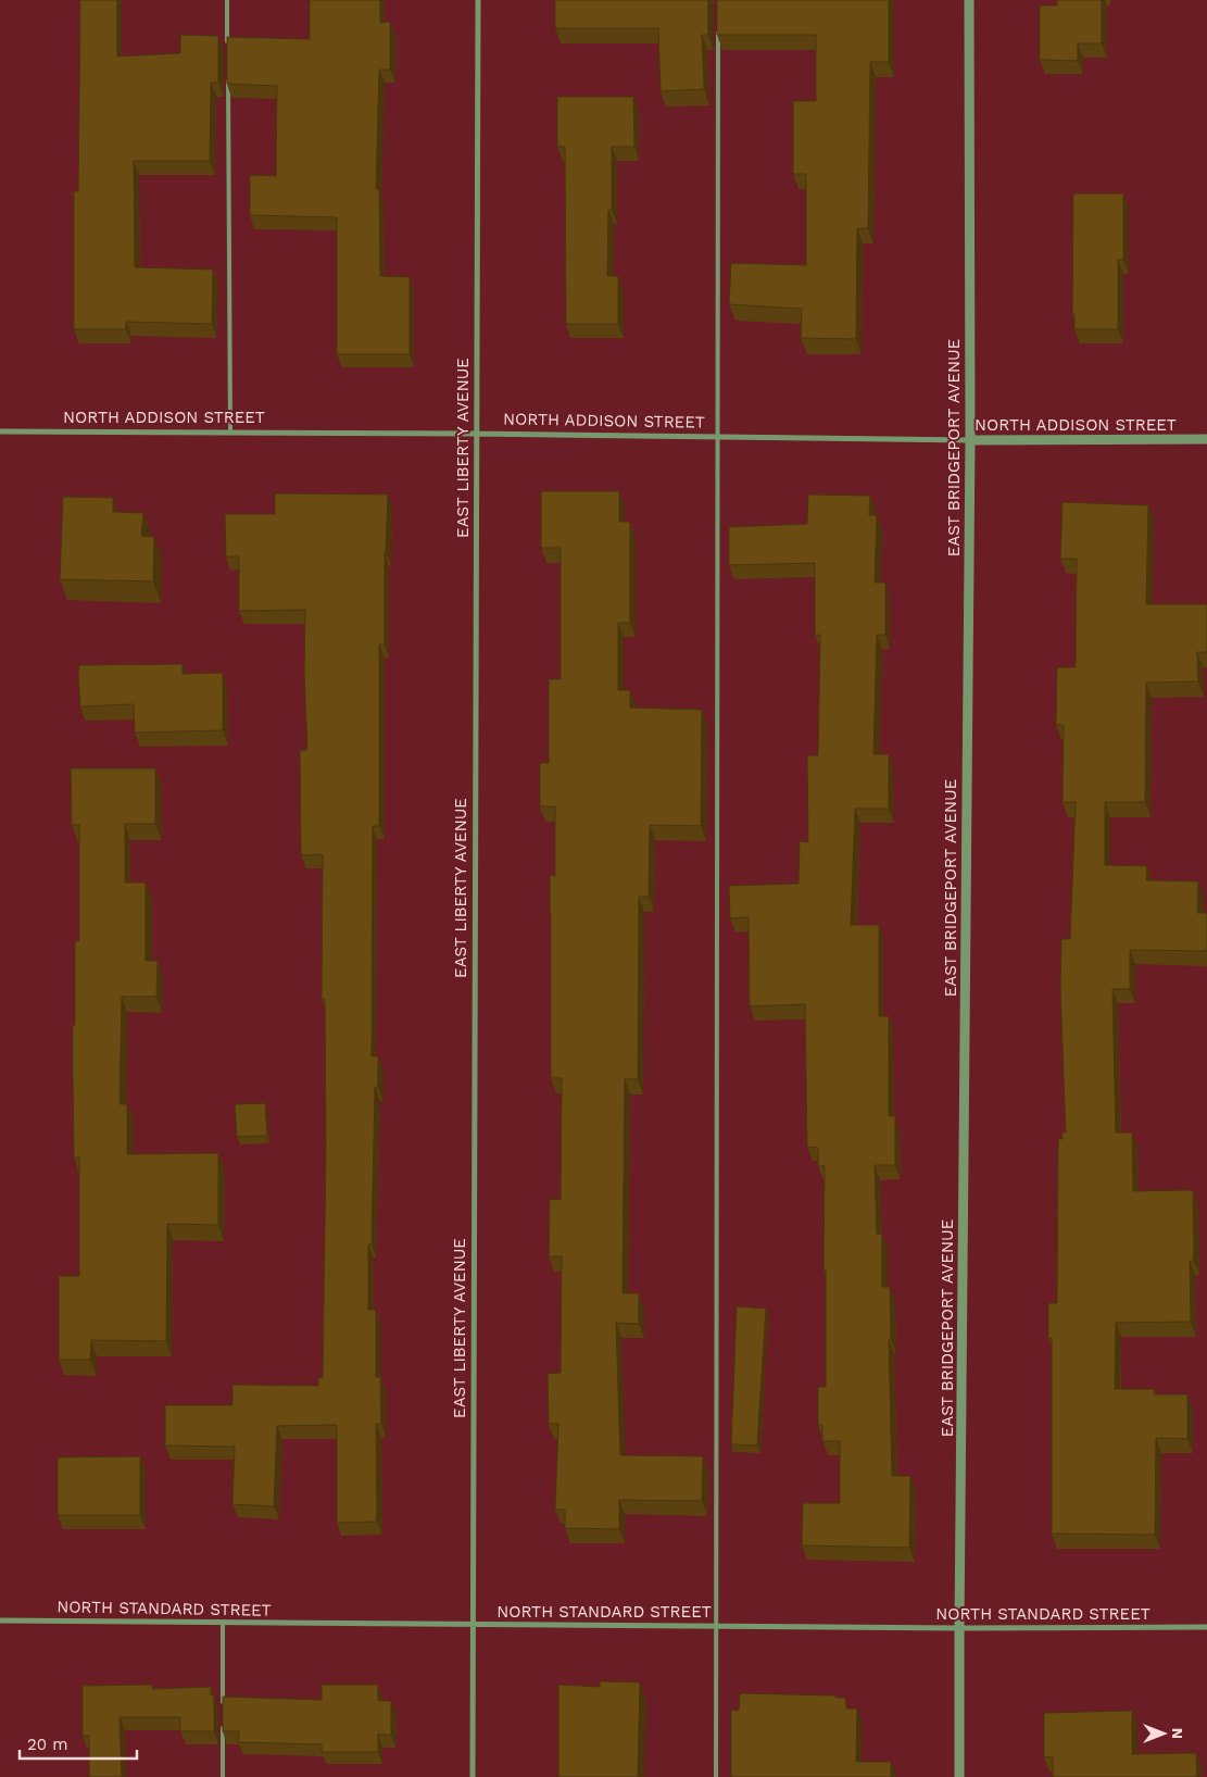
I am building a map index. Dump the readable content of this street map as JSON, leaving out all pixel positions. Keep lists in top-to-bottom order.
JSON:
{
  "streets": {
    "street": [
      "NORTH ADDISON STREET",
      "EAST LIBERTY AVENUE",
      "EAST BRIDGEPORT AVENUE",
      "NORTH STANDARD STREET"
    ]
  },
  "crossings": [
    ["NORTH ADDISON STREET", "EAST LIBERTY AVENUE"],
    ["NORTH ADDISON STREET", "EAST BRIDGEPORT AVENUE"],
    ["EAST LIBERTY AVENUE", "NORTH STANDARD STREET"],
    ["EAST BRIDGEPORT AVENUE", "NORTH STANDARD STREET"]
  ],
  "scale_bar": "20 m",
  "north": "right"
}
